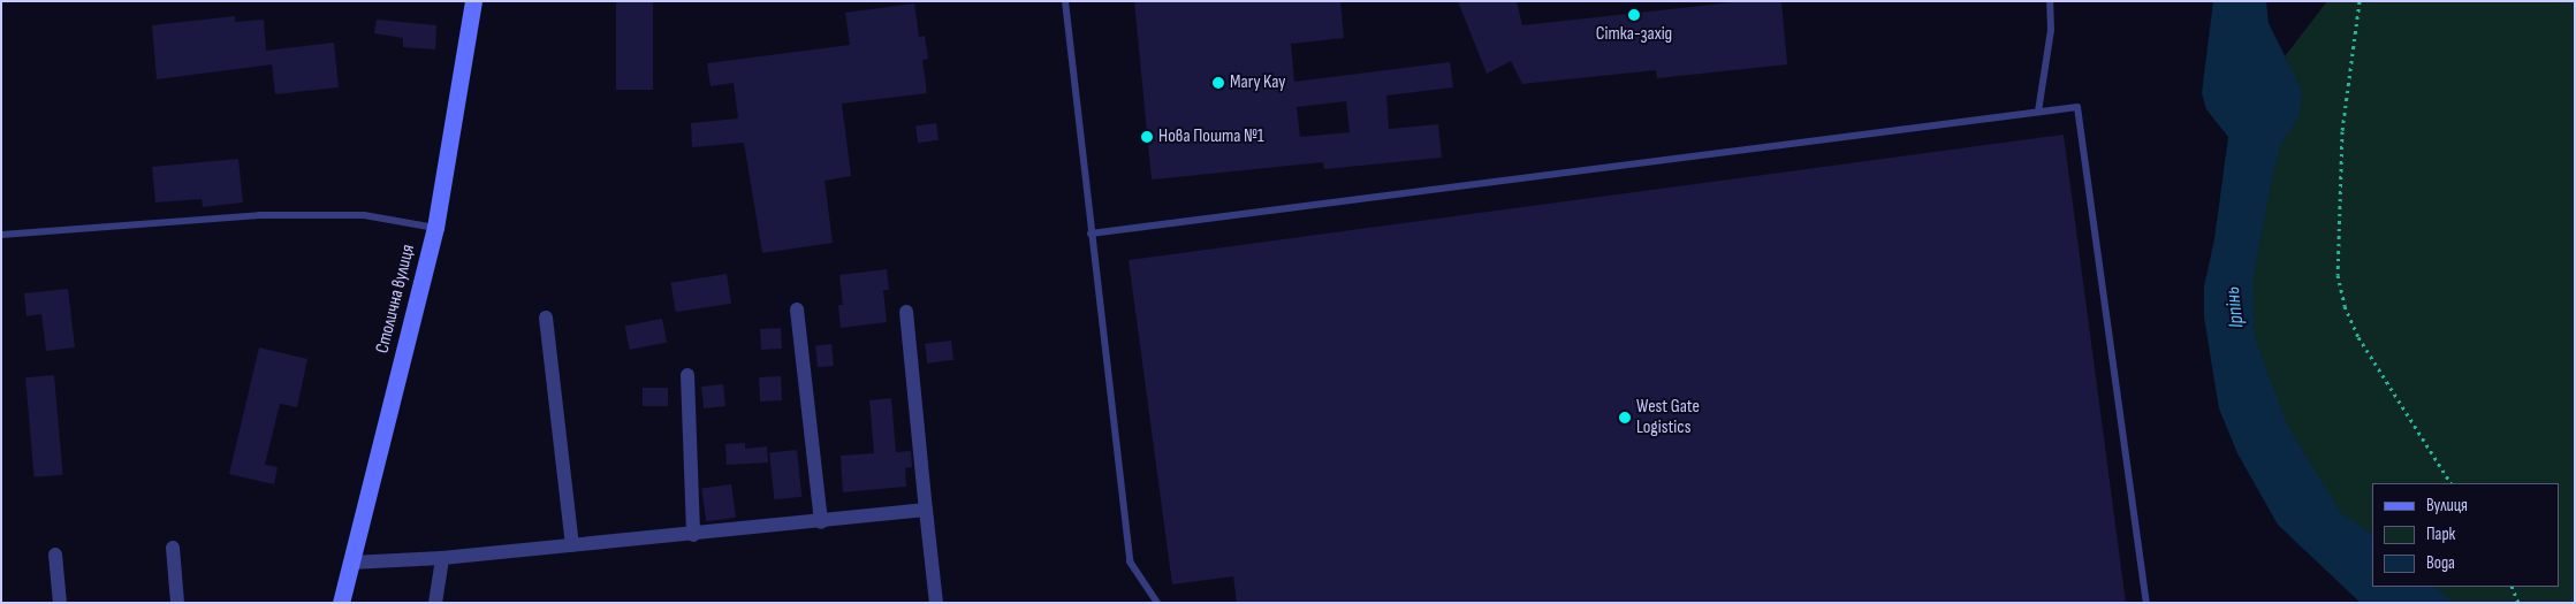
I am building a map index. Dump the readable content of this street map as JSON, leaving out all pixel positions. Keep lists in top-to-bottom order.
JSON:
{
  "streets": {
    "main road": ["Столична вулиця"]
  },
  "water": ["Ірпінь"],
  "places": [
    "Сітка-захід",
    "Mary Kay",
    "Нова Пошта №1",
    "West Gate Logistics"
  ],
  "legend": ["Вулиця", "Парк", "Вода"]
}
